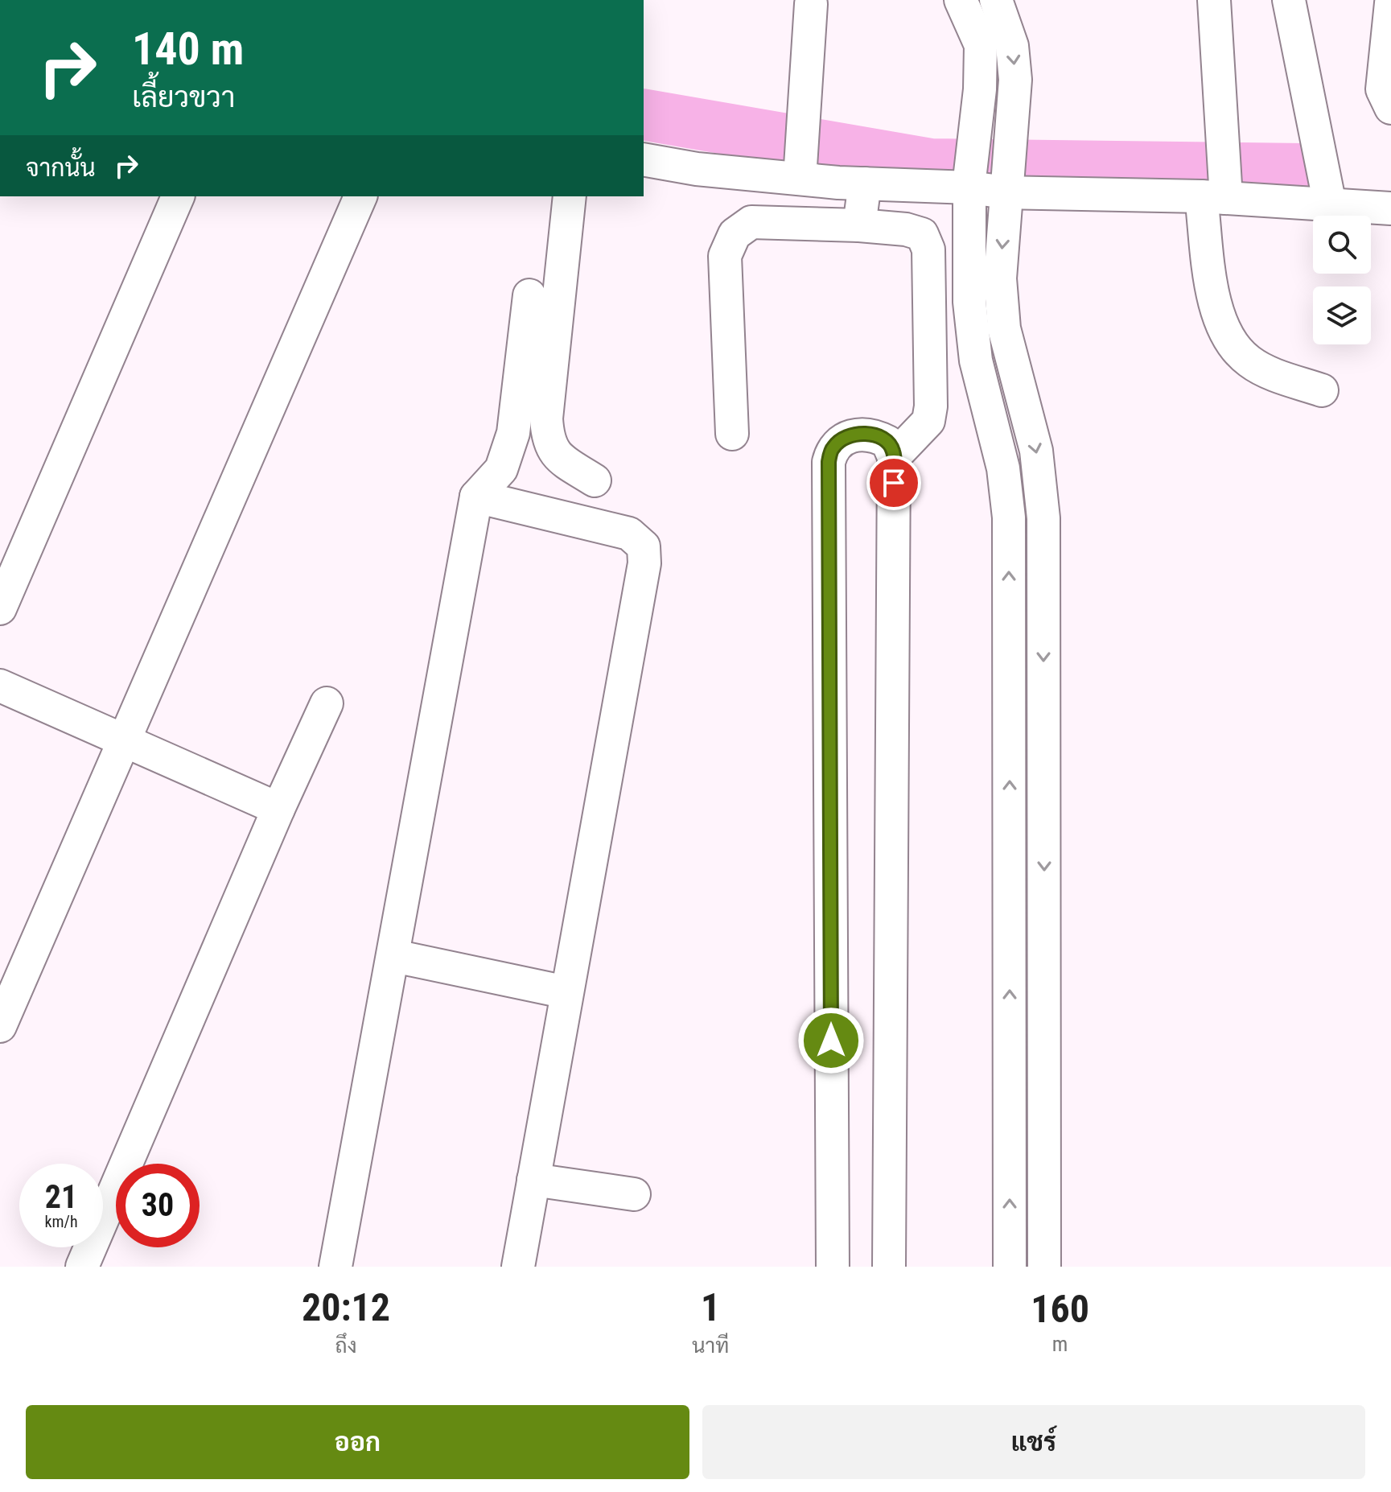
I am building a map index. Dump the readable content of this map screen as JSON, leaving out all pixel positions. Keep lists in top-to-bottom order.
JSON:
{
  "page": {
    "turn": ["140 m", "เลี้ยวขวา"],
    "then": "จากนั้น",
    "speed": "21 km/h",
    "limit": "30",
    "eta": [
      "20:12",
      "ถึง",
      "1",
      "นาที",
      "160",
      "m"
    ],
    "buttons": ["ออก", "แชร์"]
  }
}
